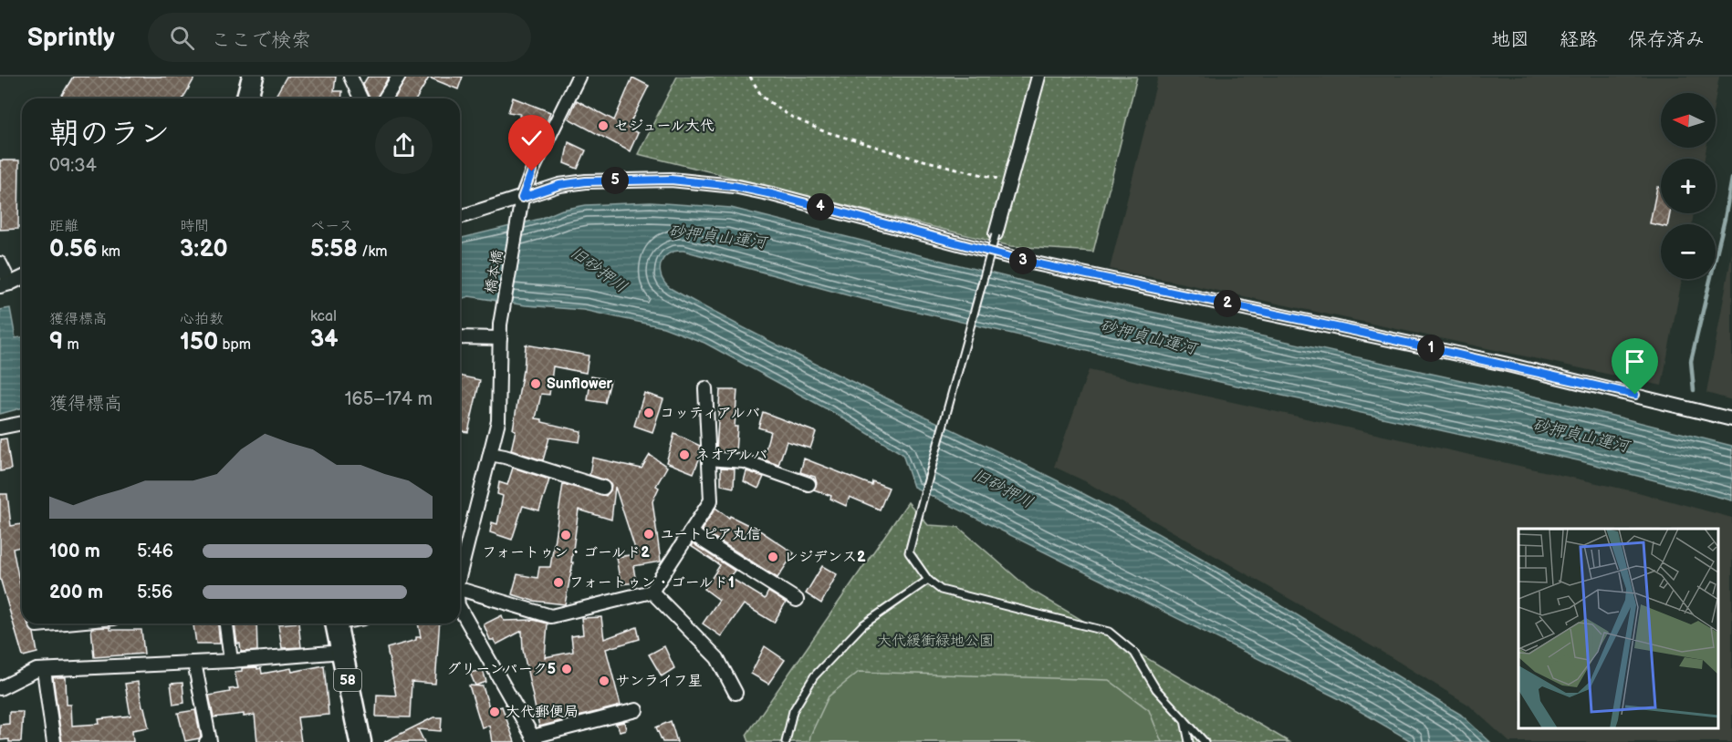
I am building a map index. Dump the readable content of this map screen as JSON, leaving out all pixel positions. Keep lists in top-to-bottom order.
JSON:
{
  "streets": {
    "main road": ["58"],
    "street": ["橋本橋"]
  },
  "water": ["砂押貞山運河", "旧砂押川"],
  "parks": ["大代緩衝緑地公園"],
  "places": [
    "セジュール大代",
    "Sunflower",
    "コッティアルバ",
    "ネオアルバ",
    "ユートピア丸信",
    "フォートゥン・ゴールド2",
    "レジデンス2",
    "フォートゥン・ゴールド1",
    "グリーンパーク5",
    "サンライフ星",
    "大代郵便局"
  ],
  "north": "left",
  "page": {
    "header": "Sprintly",
    "search": "ここで検索",
    "nav": ["地図", "経路", "保存済み"],
    "map_buttons": ["+", "−"],
    "heading": ["朝のラン", "09:34"],
    "pins": [
      "5",
      "4",
      "3",
      "2",
      "1"
    ],
    "stats": [
      ["距離", "0.56 km"],
      ["時間", "3:20"],
      ["ペース", "5:58 /km"],
      ["獲得標高", "9 m"],
      ["心拍数", "150 bpm"],
      ["kcal", "34"]
    ],
    "chart": ["獲得標高", "165–174 m"],
    "list": [
      {
        "name": "100 m",
        "note": "5:46"
      },
      {
        "name": "200 m",
        "note": "5:56"
      }
    ]
  }
}
